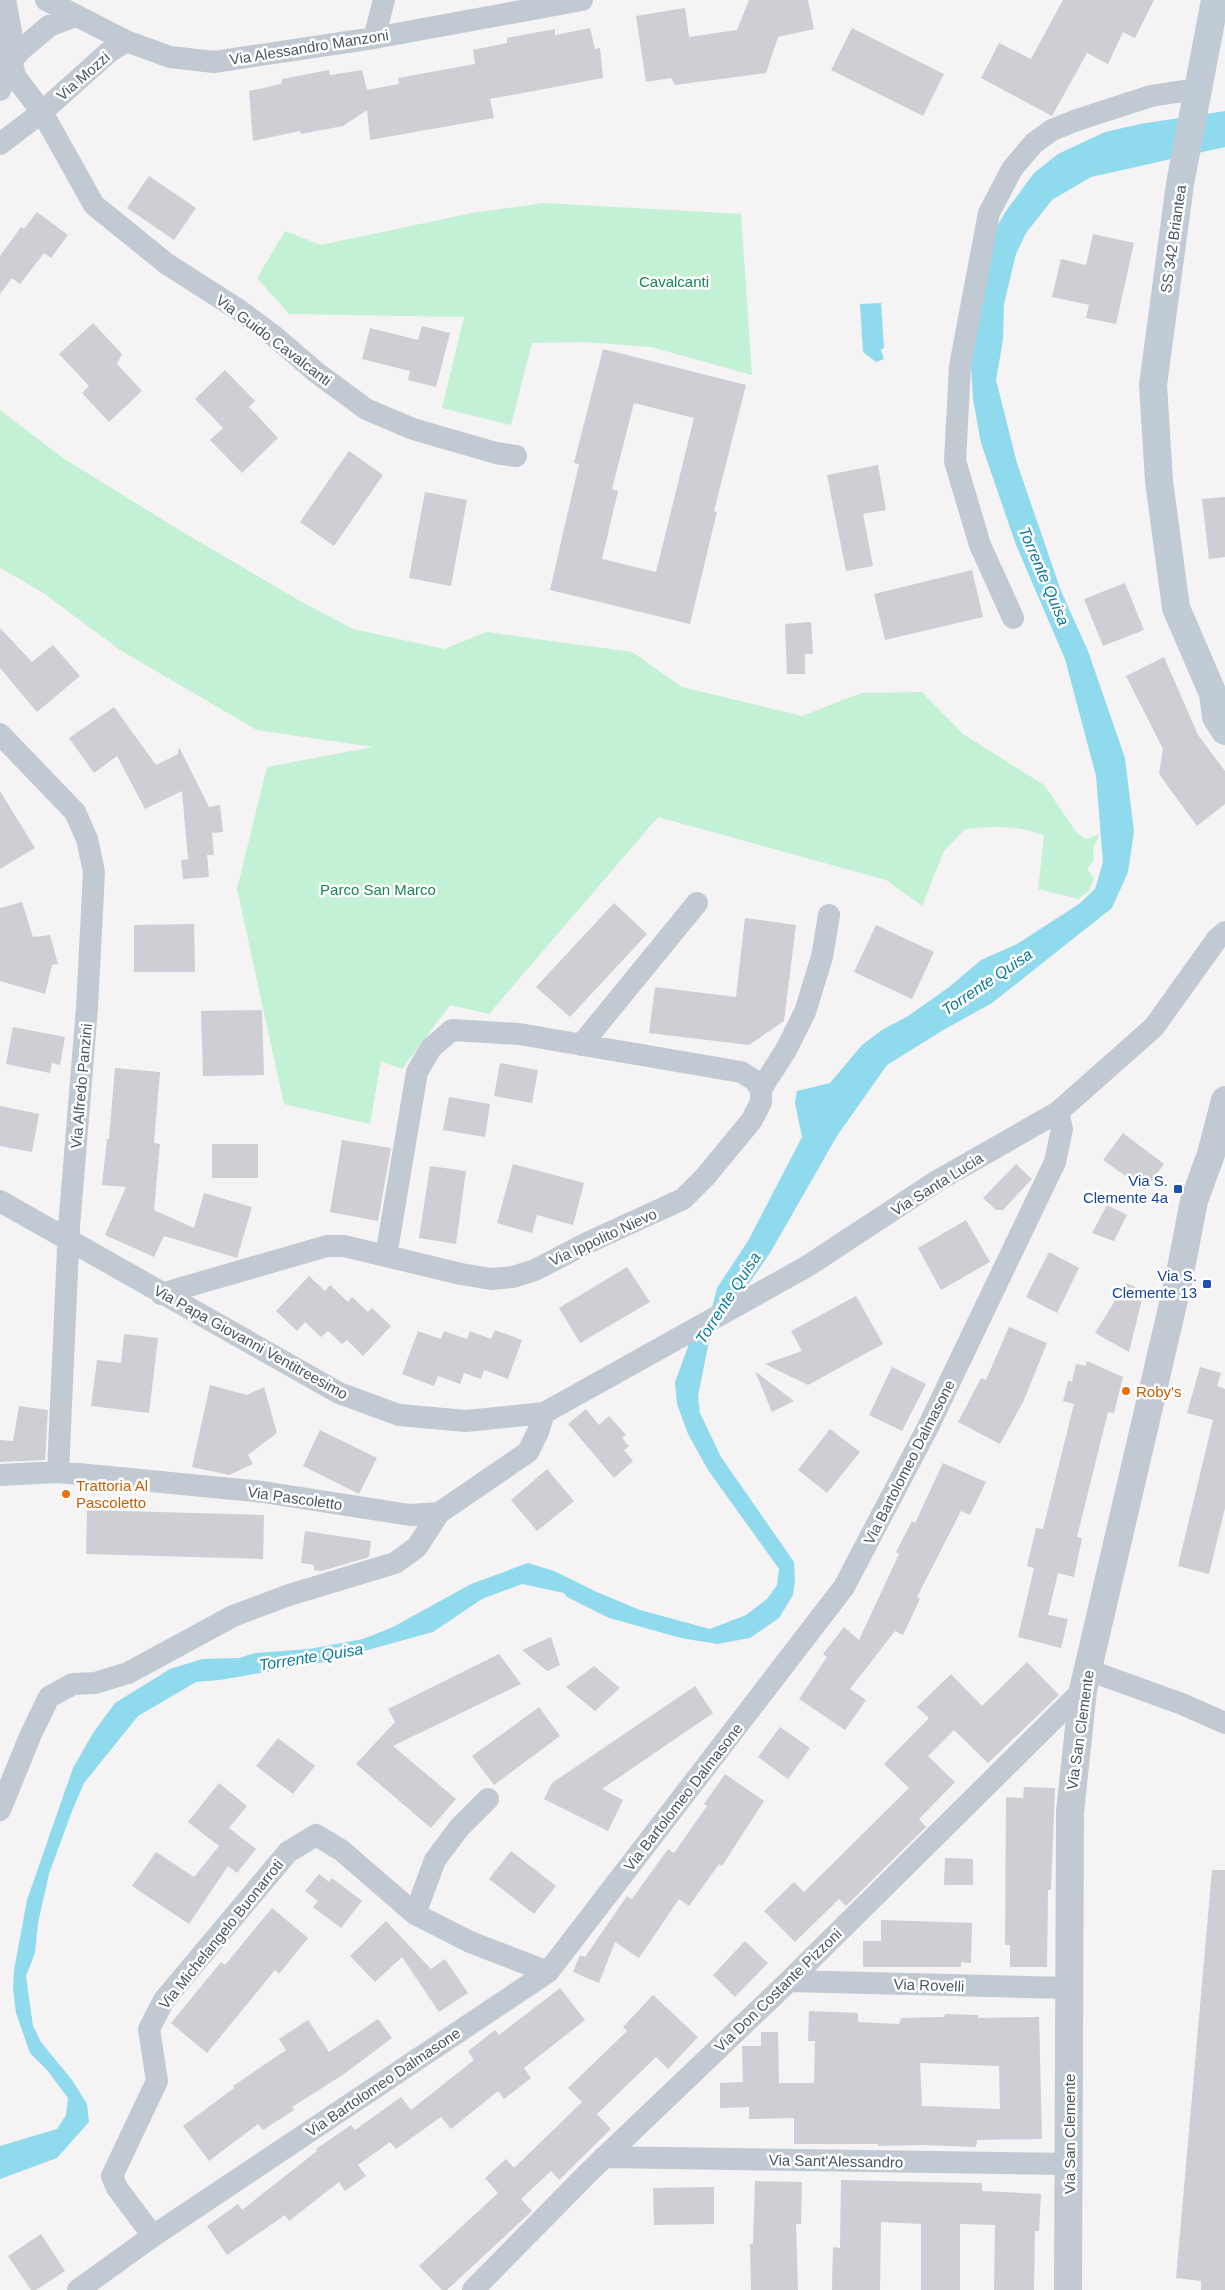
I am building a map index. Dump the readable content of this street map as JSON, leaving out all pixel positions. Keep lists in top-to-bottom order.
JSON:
{
  "streets": {
    "main road": ["SS 342 Briantea"],
    "street": [
      "Via Alessandro Manzoni",
      "Via Mozzi",
      "Via Guido Cavalcanti",
      "Via Alfredo Panzini",
      "Via Santa Lucia",
      "Via Ippolito Nievo",
      "Via Papa Giovanni Ventitreesimo",
      "Via Bartolomeo Dalmasone",
      "Via Pascoletto",
      "Via San Clemente",
      "Via Michelangelo Buonarroti",
      "Via Rovelli",
      "Via Don Costante Pizzoni",
      "Via Sant'Alessandro"
    ]
  },
  "crossings": [
    ["Via Alessandro Manzoni", "Via Mozzi"],
    ["Via Mozzi", "Via Guido Cavalcanti"],
    ["Via Alfredo Panzini", "Via Papa Giovanni Ventitreesimo"],
    ["Via Alfredo Panzini", "Via Pascoletto"],
    ["Via Santa Lucia", "Via Papa Giovanni Ventitreesimo"],
    ["Via Santa Lucia", "Via Bartolomeo Dalmasone"],
    ["Via Ippolito Nievo", "Via Papa Giovanni Ventitreesimo"],
    ["Via Papa Giovanni Ventitreesimo", "Via Pascoletto"],
    ["Via Bartolomeo Dalmasone", "Via Michelangelo Buonarroti"],
    ["Via San Clemente", "Via Rovelli"],
    ["Via San Clemente", "Via Don Costante Pizzoni"],
    ["Via San Clemente", "Via Sant'Alessandro"],
    ["Via Rovelli", "Via Don Costante Pizzoni"],
    ["Via Don Costante Pizzoni", "Via Sant'Alessandro"]
  ],
  "water": ["Torrente Quisa"],
  "parks": ["Cavalcanti", "Parco San Marco"],
  "places": {
    "transit": ["Via S. Clemente 4a", "Via S. Clemente 13"],
    "other": ["Roby's", "Trattoria Al Pascoletto"]
  }
}
